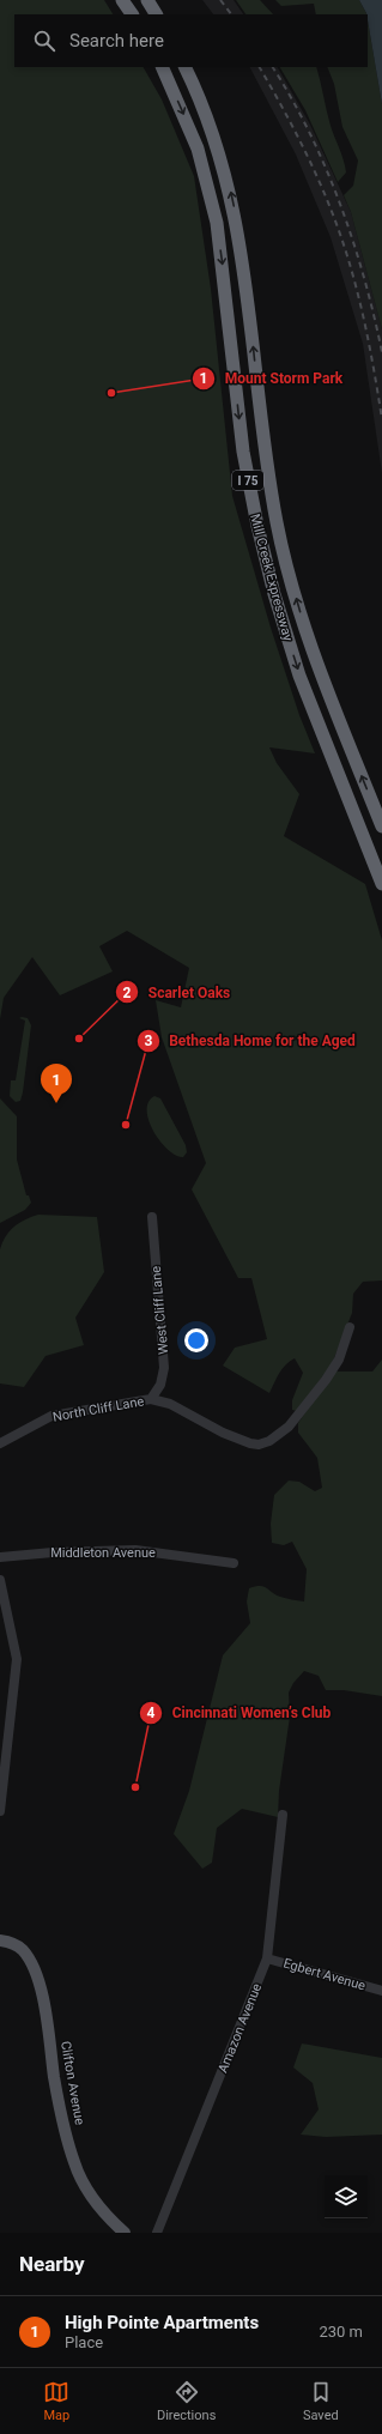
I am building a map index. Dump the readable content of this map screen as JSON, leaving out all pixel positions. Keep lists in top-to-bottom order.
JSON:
{
  "streets": {
    "highway": ["I 75", "Mill Creek Expressway"],
    "main road": ["Clifton Avenue"],
    "street": [
      "West Cliff Lane",
      "North Cliff Lane",
      "Middleton Avenue",
      "Egbert Avenue",
      "Amazon Avenue"
    ]
  },
  "crossings": [
    ["West Cliff Lane", "North Cliff Lane"],
    ["Egbert Avenue", "Amazon Avenue"]
  ],
  "places": [
    "Mount Storm Park",
    "Scarlet Oaks",
    "Bethesda Home for the Aged",
    "Cincinnati Women’s Club"
  ],
  "page": {
    "search": "Search here",
    "pins": "1",
    "heading": "Nearby",
    "list": [
      {
        "mark": "1",
        "name": "High Pointe Apartments",
        "note": "Place",
        "value": "230 m"
      }
    ],
    "nav": ["Map", "Directions", "Saved"]
  }
}
